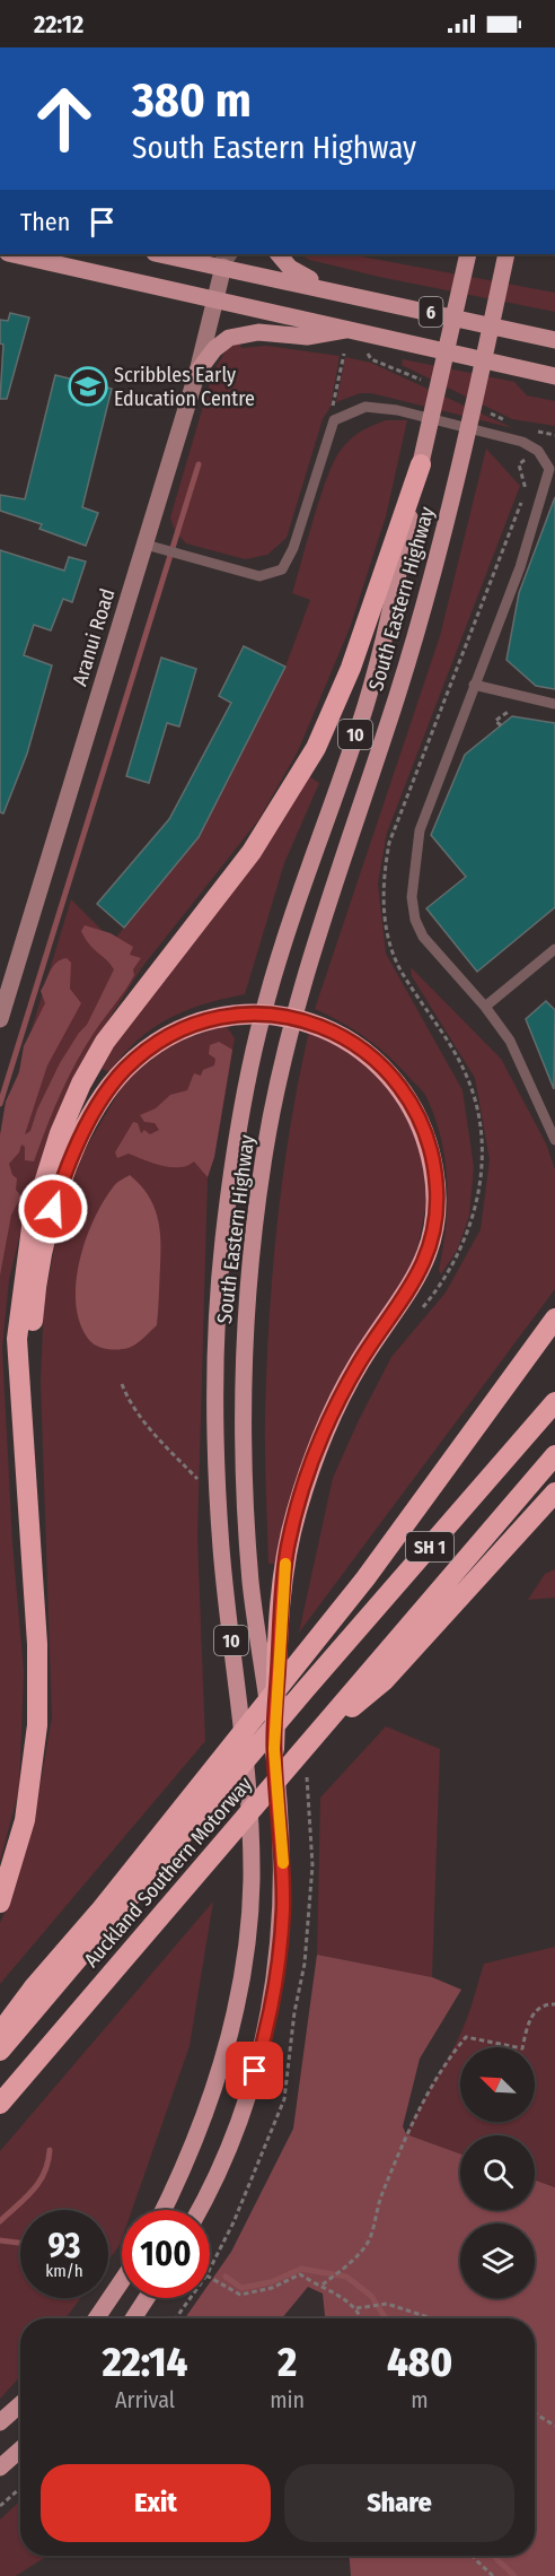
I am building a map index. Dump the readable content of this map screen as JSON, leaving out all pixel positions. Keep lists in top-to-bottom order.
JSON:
{
  "streets": {
    "highway": ["SH 1", "Auckland Southern Motorway"],
    "main road": ["6", "South Eastern Highway", "10"],
    "street": ["Aranui Road"]
  },
  "crossings": [
    ["6", "Aranui Road"]
  ],
  "places": {
    "school or university": ["Scribbles Early Education Centre"]
  },
  "north": "top left",
  "page": {
    "status": "22:12",
    "turn": ["380 m", "South Eastern Highway"],
    "then": "Then",
    "speed": "93 km/h",
    "limit": "100",
    "eta": [
      "22:14",
      "Arrival",
      "2",
      "min",
      "480",
      "m"
    ],
    "buttons": ["Exit", "Share"]
  }
}
